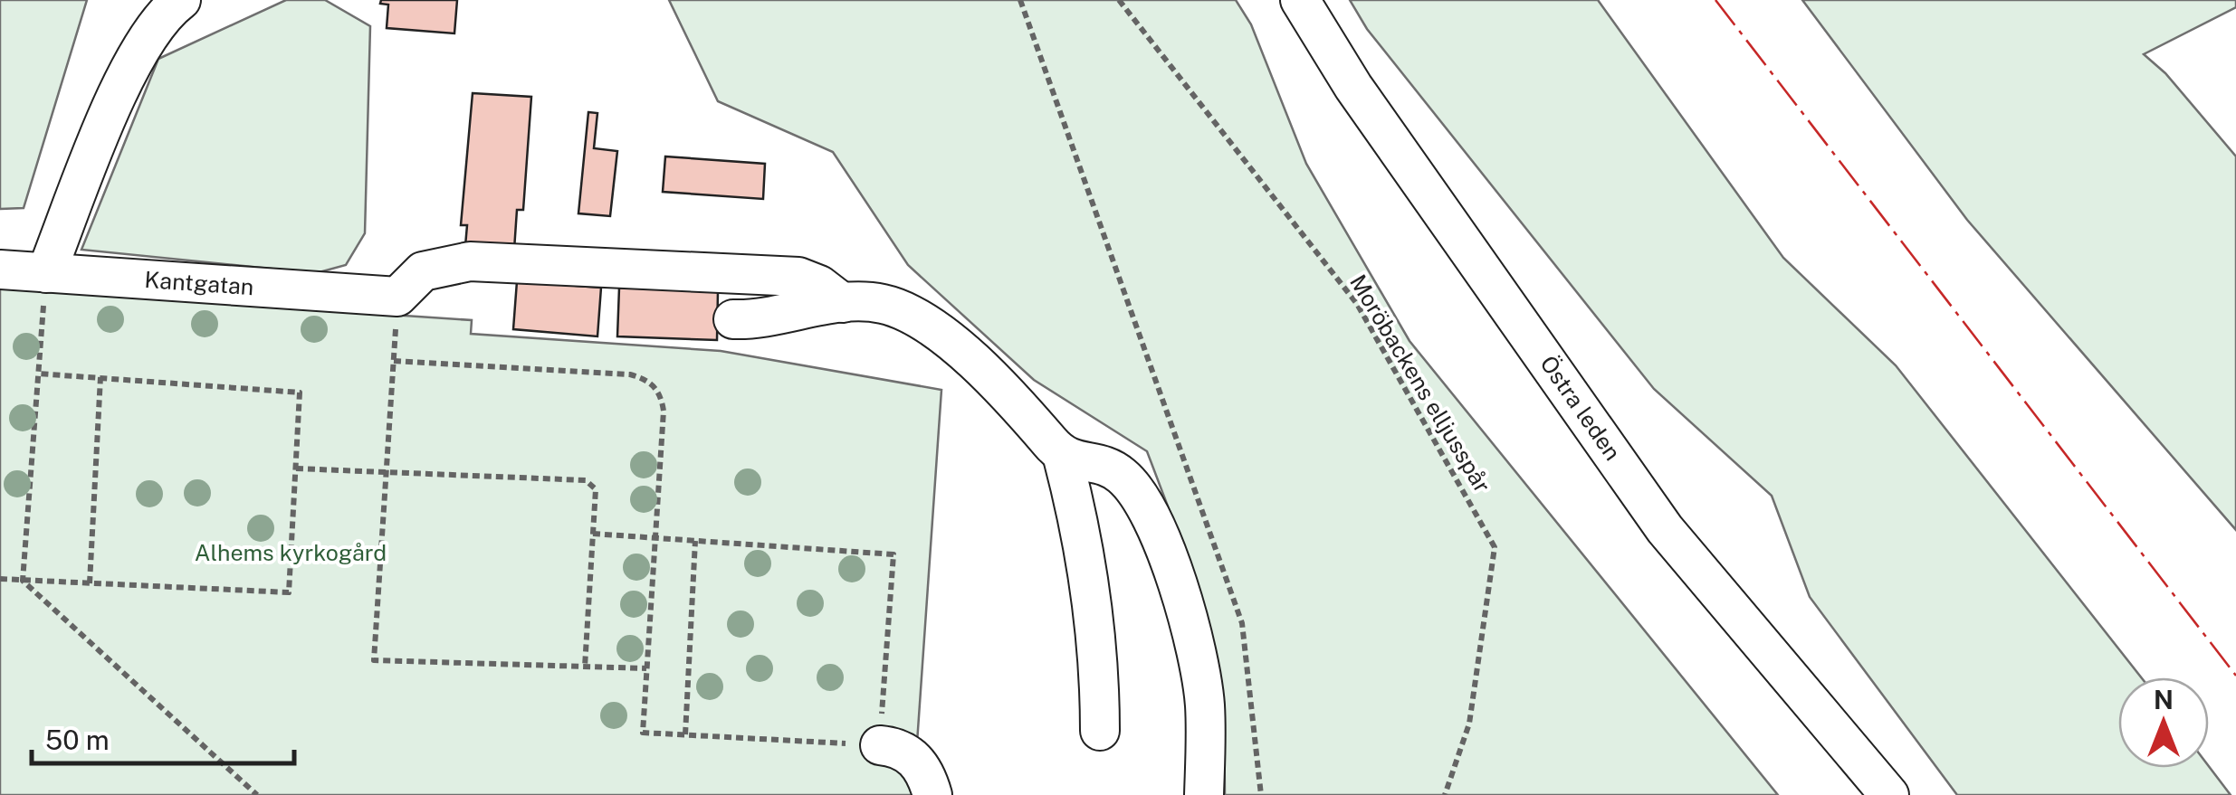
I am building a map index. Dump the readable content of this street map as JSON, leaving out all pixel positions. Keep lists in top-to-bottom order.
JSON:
{
  "streets": {
    "street": ["Kantgatan", "Östra leden"],
    "path": ["Moröbackens elljusspår"]
  },
  "parks": ["Alhems kyrkogård"],
  "scale_bar": "50 m",
  "north": "top"
}
